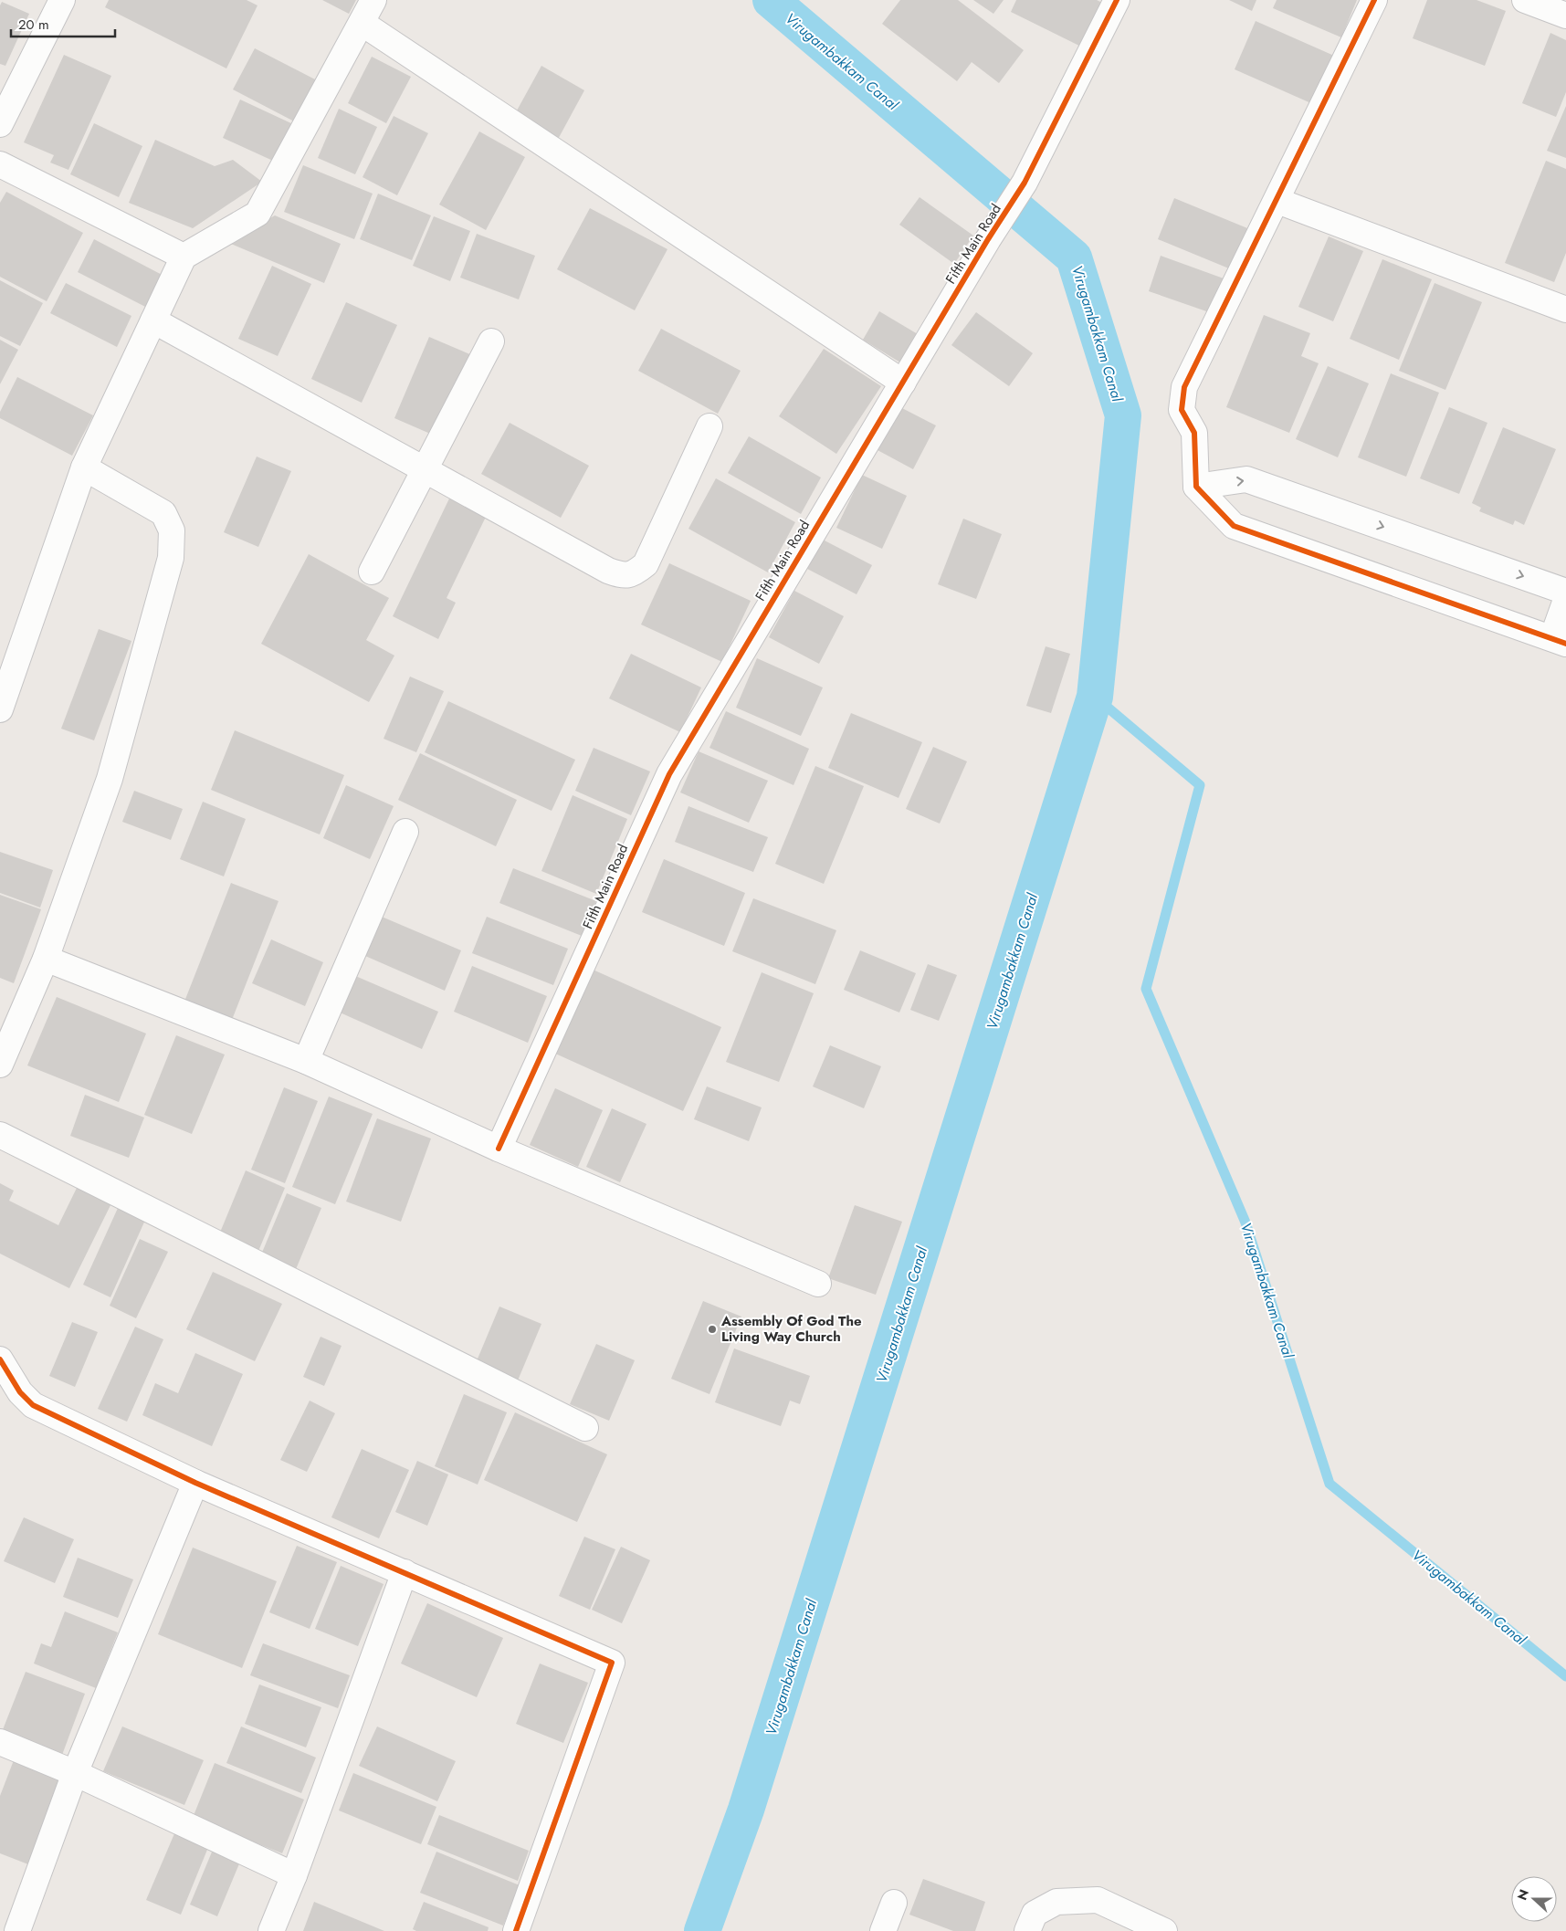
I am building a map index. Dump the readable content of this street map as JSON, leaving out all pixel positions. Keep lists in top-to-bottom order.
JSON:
{
  "streets": {
    "street": ["Fifth Main Road"]
  },
  "water": ["Virugambakkam Canal"],
  "places": ["Assembly Of God The Living Way Church"],
  "scale_bar": "20 m",
  "north": "left"
}
